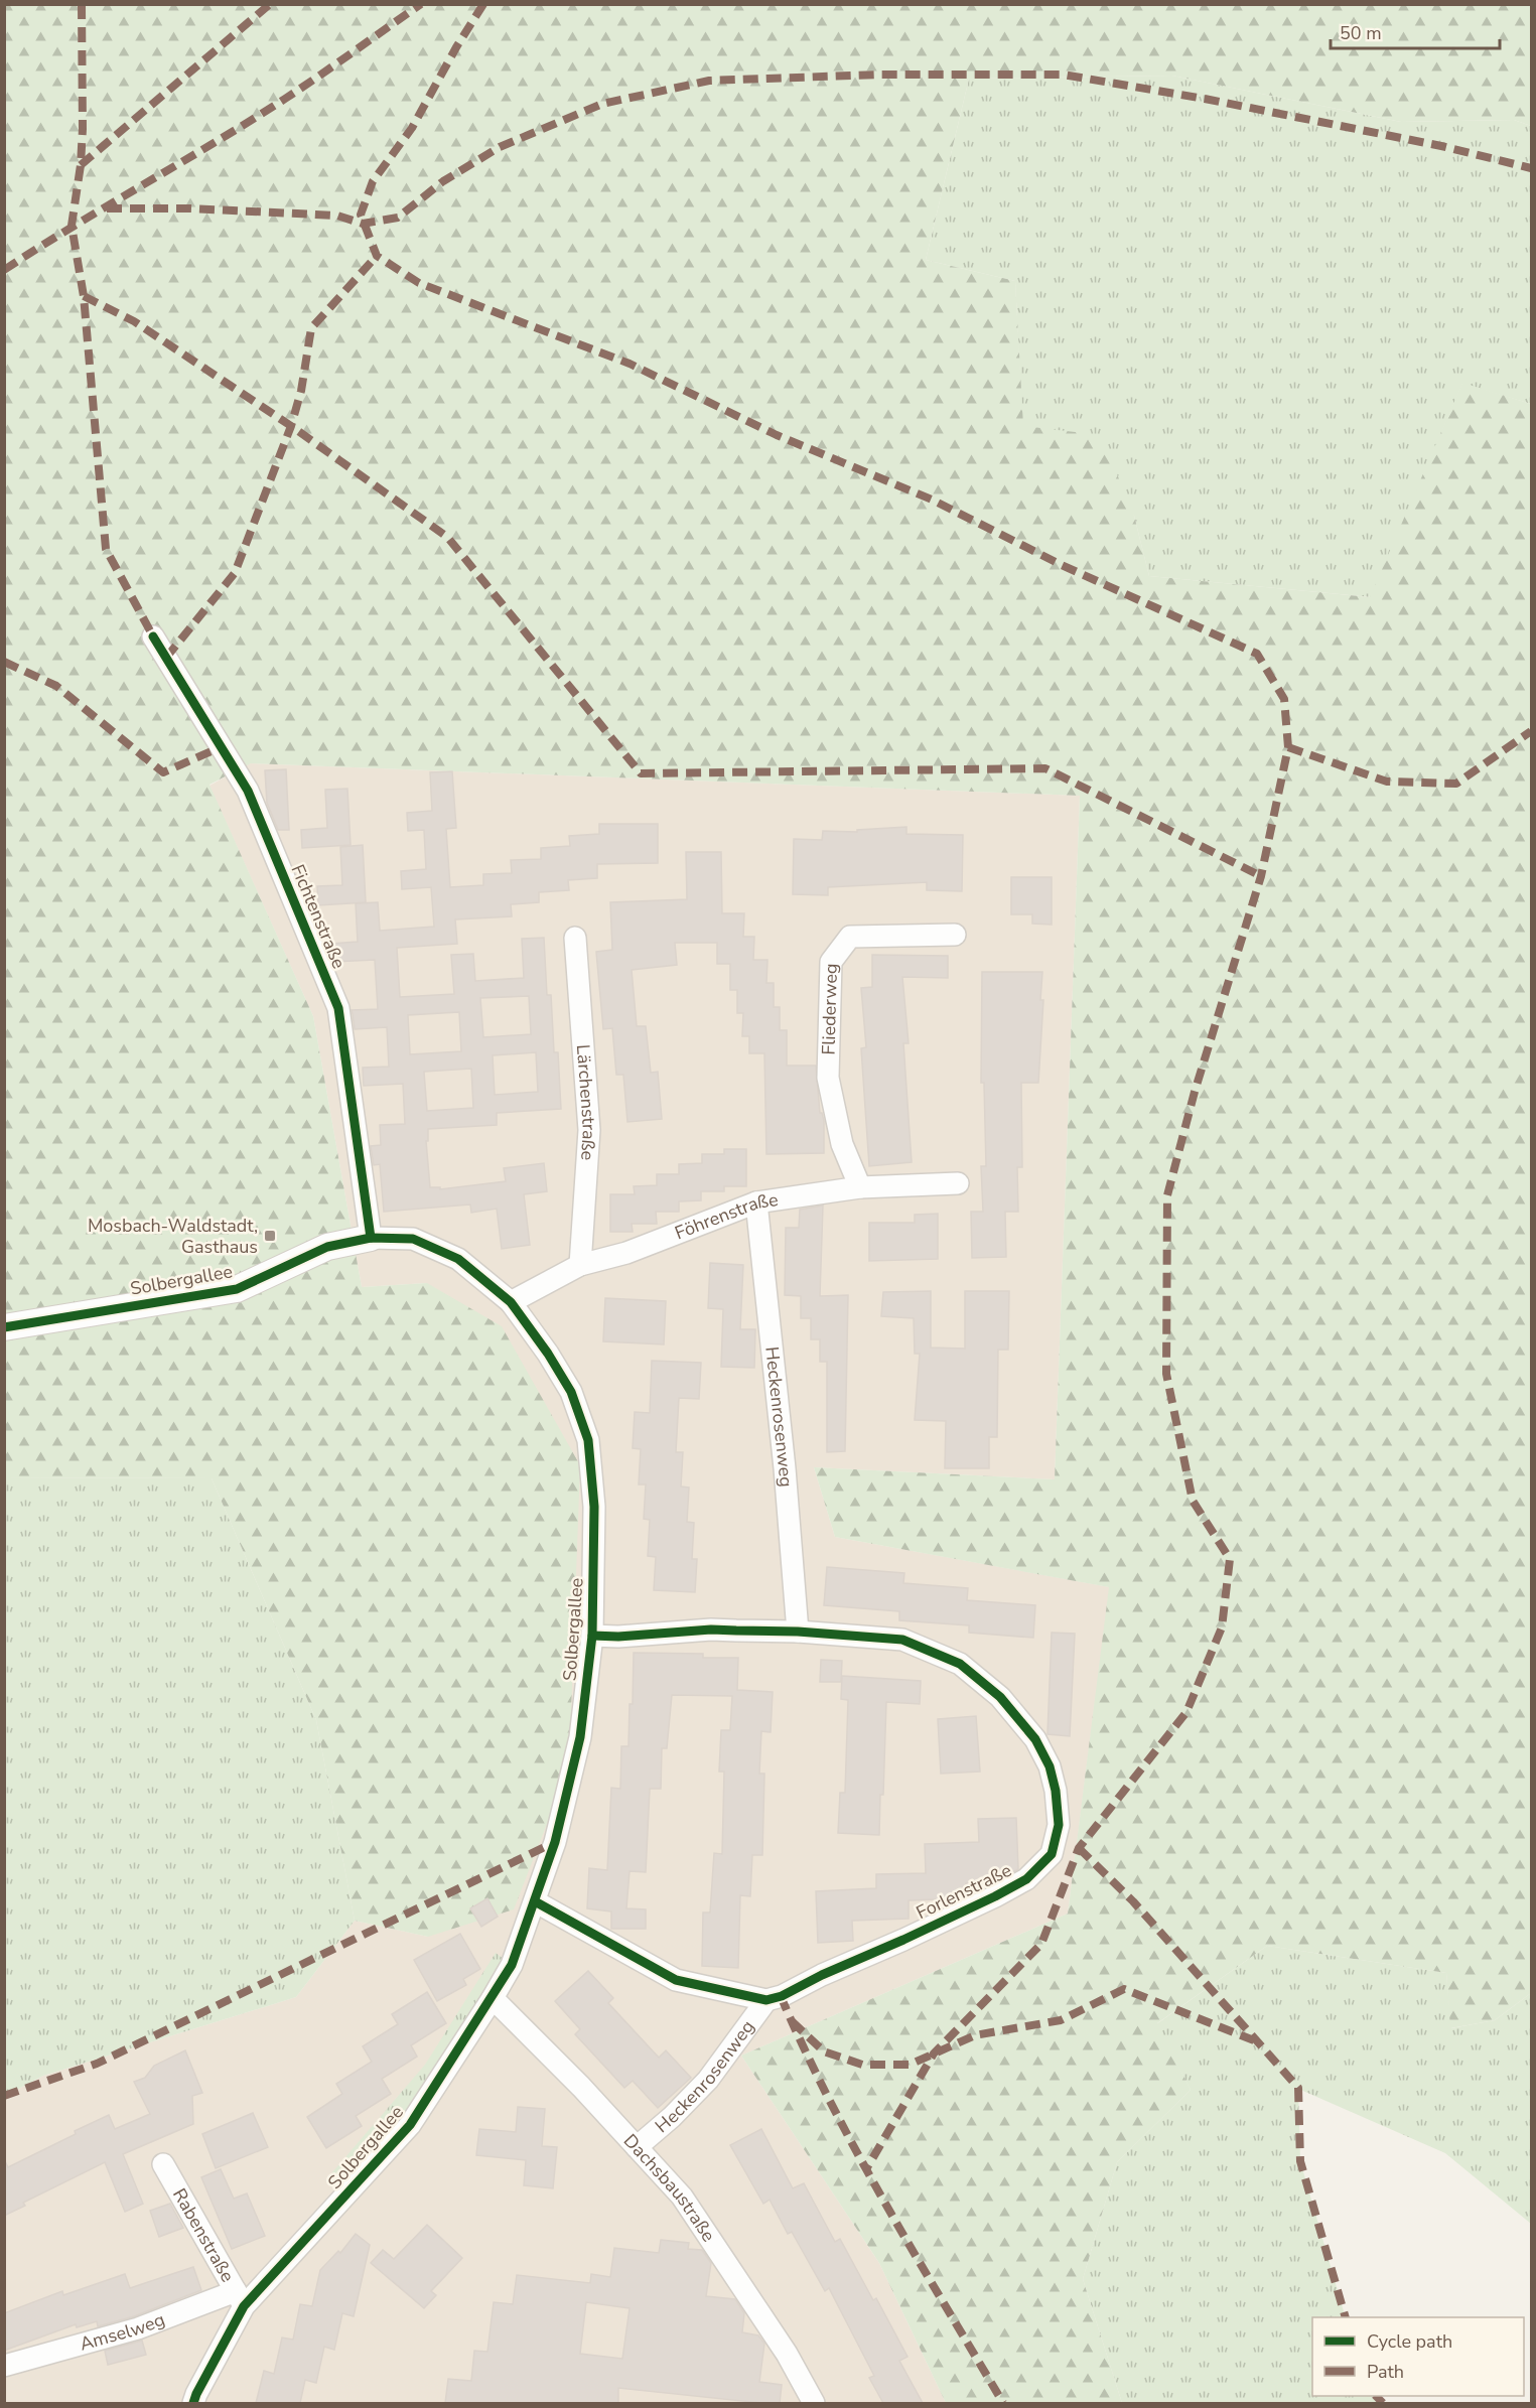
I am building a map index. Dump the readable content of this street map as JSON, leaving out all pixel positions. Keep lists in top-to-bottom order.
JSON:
{
  "streets": {
    "street": [
      "Fichtenstraße",
      "Fliederweg",
      "Lärchenstraße",
      "Föhrenstraße",
      "Solbergallee",
      "Heckenrosenweg",
      "Forlenstraße",
      "Dachsbaustraße",
      "Rabenstraße",
      "Amselweg"
    ]
  },
  "crossings": [
    ["Fichtenstraße", "Solbergallee"],
    ["Fliederweg", "Föhrenstraße"],
    ["Lärchenstraße", "Föhrenstraße"],
    ["Föhrenstraße", "Solbergallee"],
    ["Föhrenstraße", "Heckenrosenweg"],
    ["Solbergallee", "Forlenstraße"],
    ["Solbergallee", "Dachsbaustraße"],
    ["Solbergallee", "Rabenstraße"],
    ["Solbergallee", "Amselweg"],
    ["Heckenrosenweg", "Forlenstraße"],
    ["Heckenrosenweg", "Dachsbaustraße"],
    ["Rabenstraße", "Amselweg"]
  ],
  "places": {
    "transit": ["Mosbach-Waldstadt, Gasthaus"]
  },
  "legend": ["Cycle path", "Path"],
  "scale_bar": "50 m"
}
